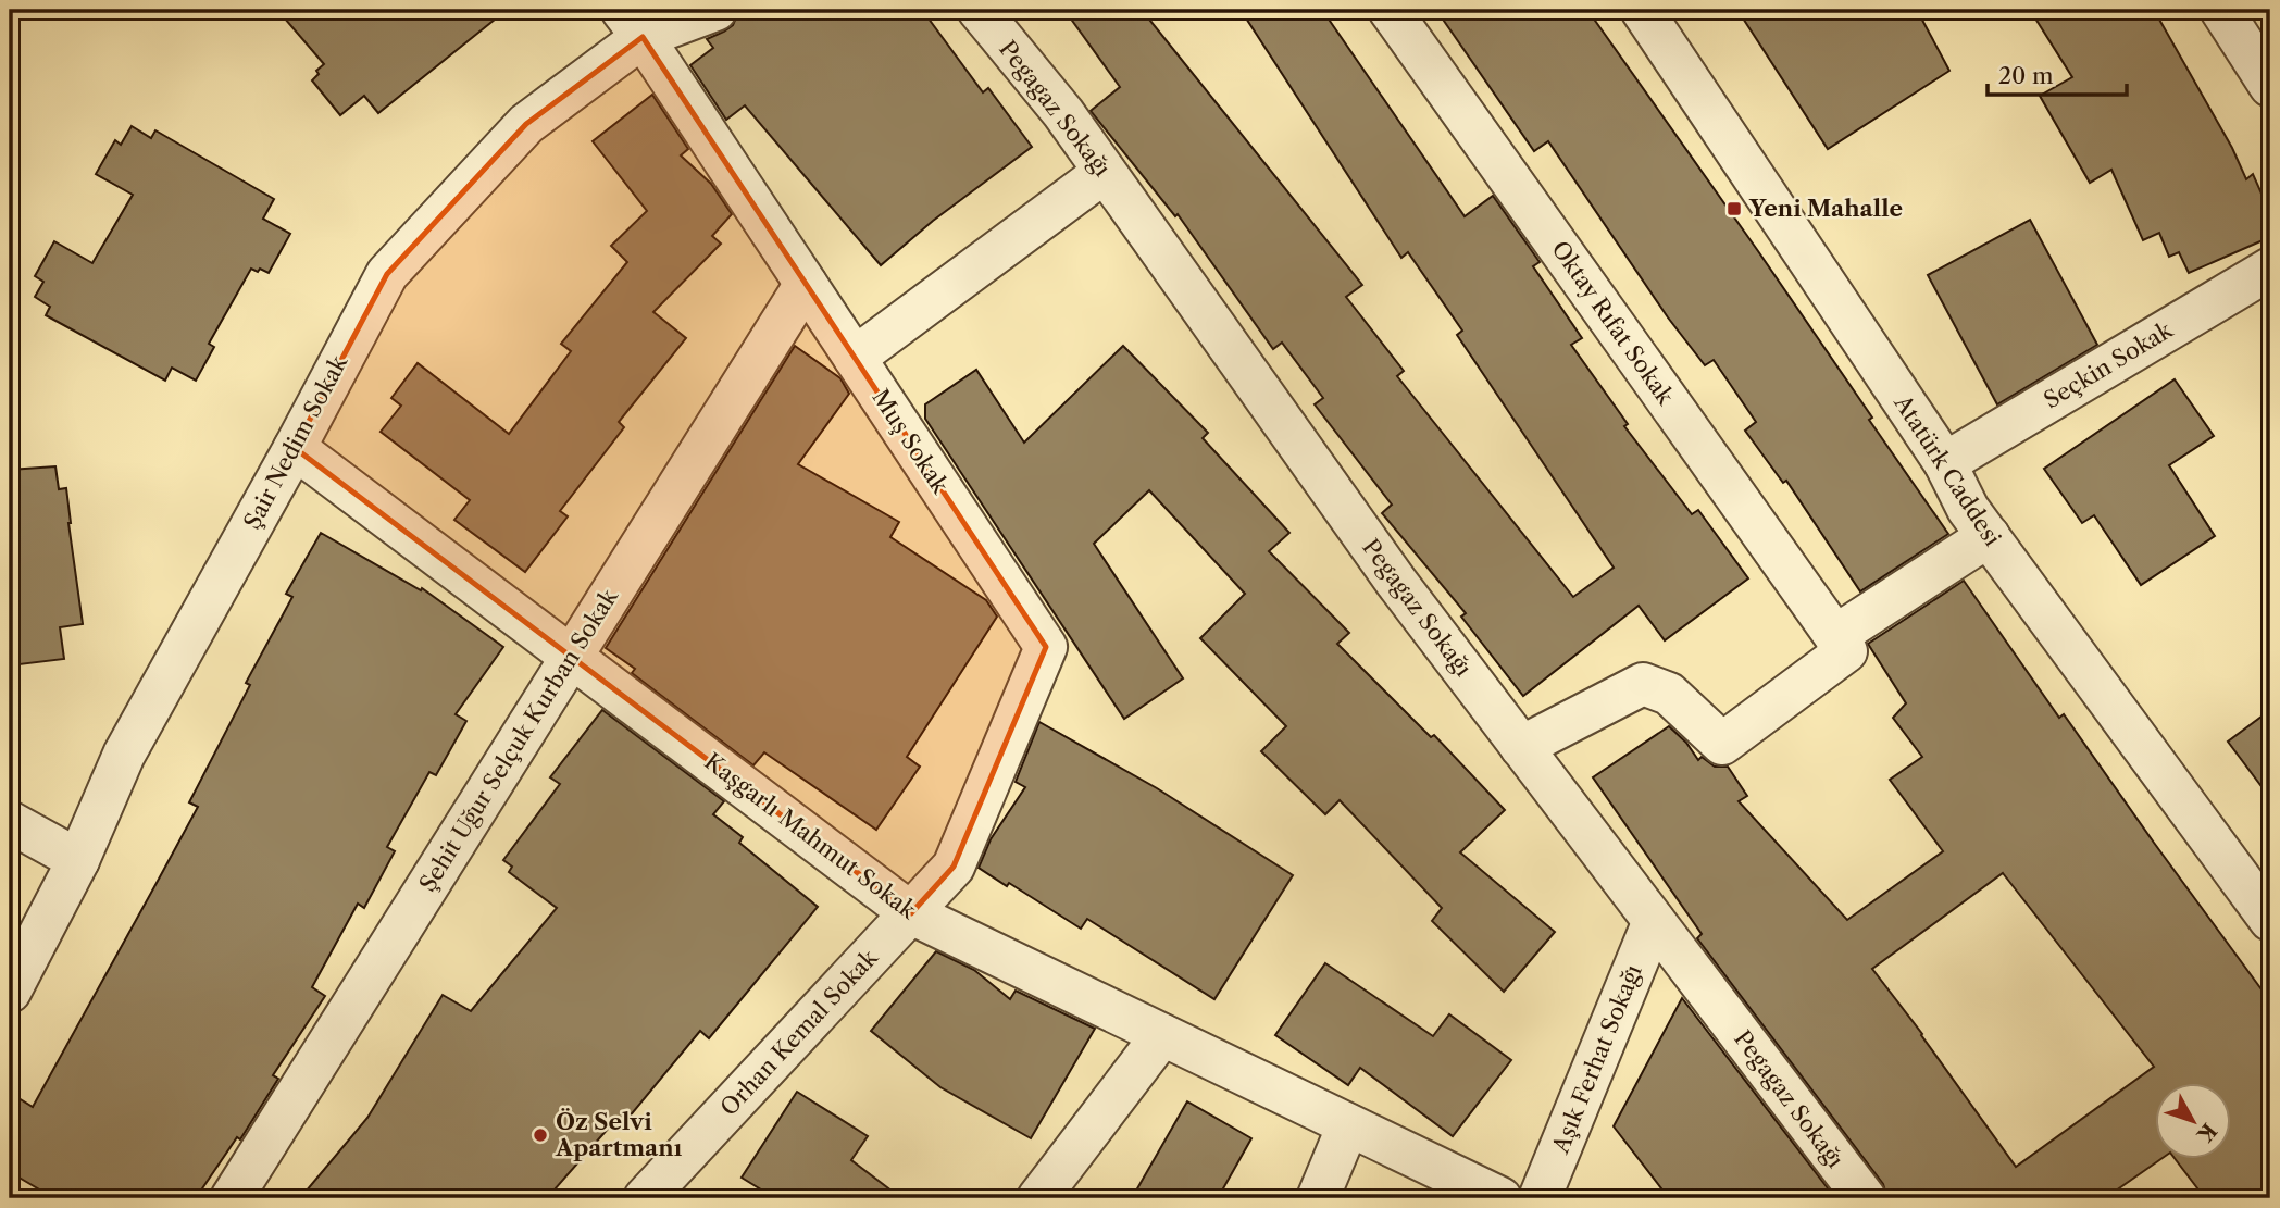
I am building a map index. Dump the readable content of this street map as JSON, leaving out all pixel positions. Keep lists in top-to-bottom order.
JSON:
{
  "streets": {
    "street": [
      "Pegagaz Sokağı",
      "Oktay Rıfat Sokak",
      "Seçkin Sokak",
      "Muş Sokak",
      "Şair Nedim Sokak",
      "Atatürk Caddesi",
      "Şehit Uğur Selçuk Kurban Sokak",
      "Kaşgarlı Mahmut Sokak",
      "Orhan Kemal Sokak",
      "Aşık Ferhat Sokağı"
    ]
  },
  "crossings": [
    ["Pegagaz Sokağı", "Aşık Ferhat Sokağı"],
    ["Seçkin Sokak", "Atatürk Caddesi"],
    ["Muş Sokak", "Şair Nedim Sokak"],
    ["Muş Sokak", "Şehit Uğur Selçuk Kurban Sokak"],
    ["Muş Sokak", "Orhan Kemal Sokak"],
    ["Şair Nedim Sokak", "Kaşgarlı Mahmut Sokak"],
    ["Şehit Uğur Selçuk Kurban Sokak", "Kaşgarlı Mahmut Sokak"],
    ["Kaşgarlı Mahmut Sokak", "Orhan Kemal Sokak"]
  ],
  "places": {
    "transit": ["Yeni Mahalle"],
    "other": ["Öz Selvi Apartmanı"]
  },
  "scale_bar": "20 m",
  "north": "bottom right"
}
